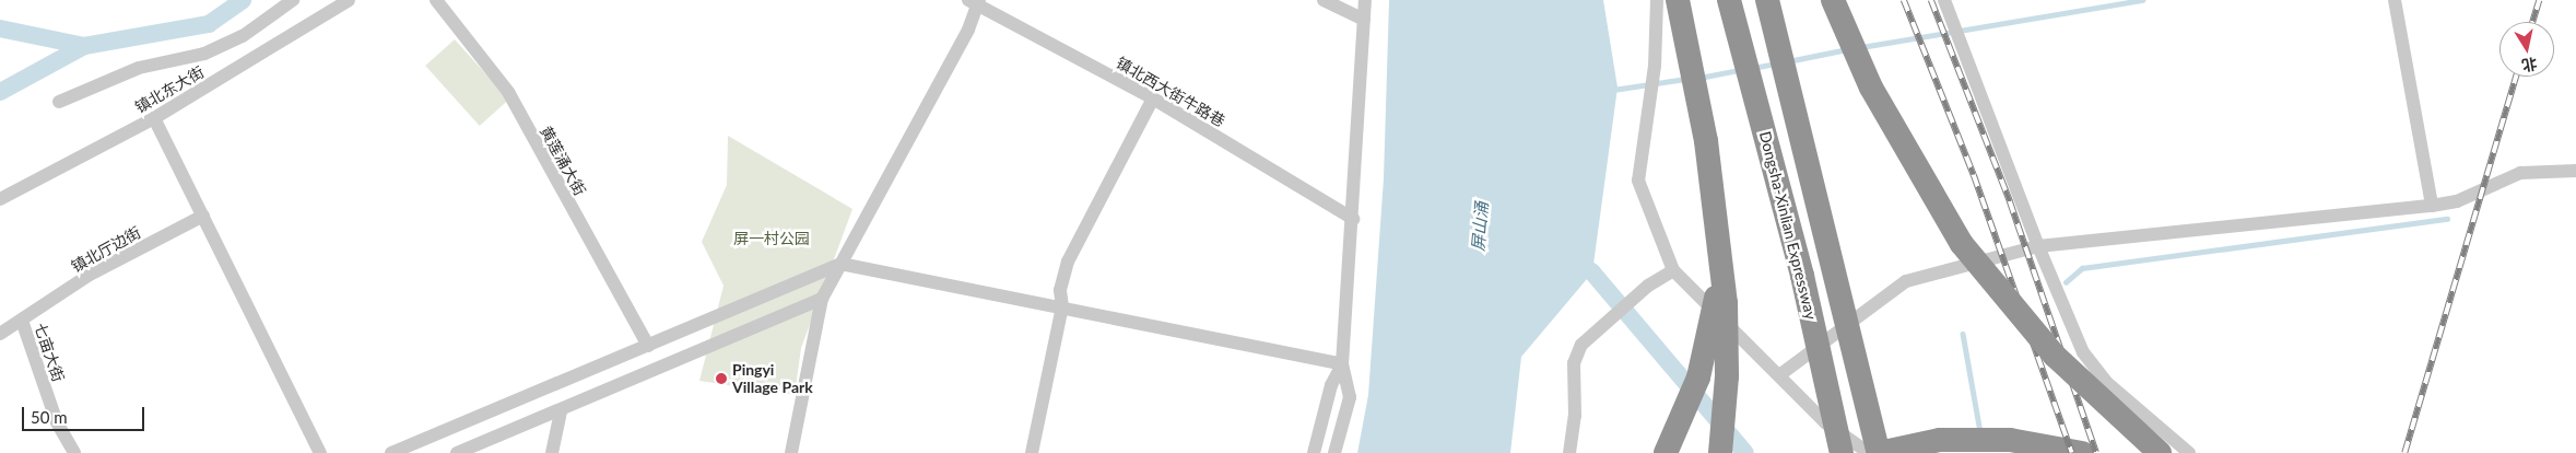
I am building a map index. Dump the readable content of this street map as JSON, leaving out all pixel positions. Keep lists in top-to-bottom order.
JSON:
{
  "streets": {
    "highway": ["Dongsha-Xinlian Expressway"],
    "street": [
      "镇北东大街",
      "镇北西大街牛路巷",
      "黄莲涌大街",
      "镇北厅边街",
      "七亩大街"
    ]
  },
  "crossings": [
    ["镇北厅边街", "七亩大街"]
  ],
  "water": ["屏山涌"],
  "parks": ["屏一村公园"],
  "places": ["Pingyi Village Park"],
  "scale_bar": "50 m",
  "north": "bottom"
}
